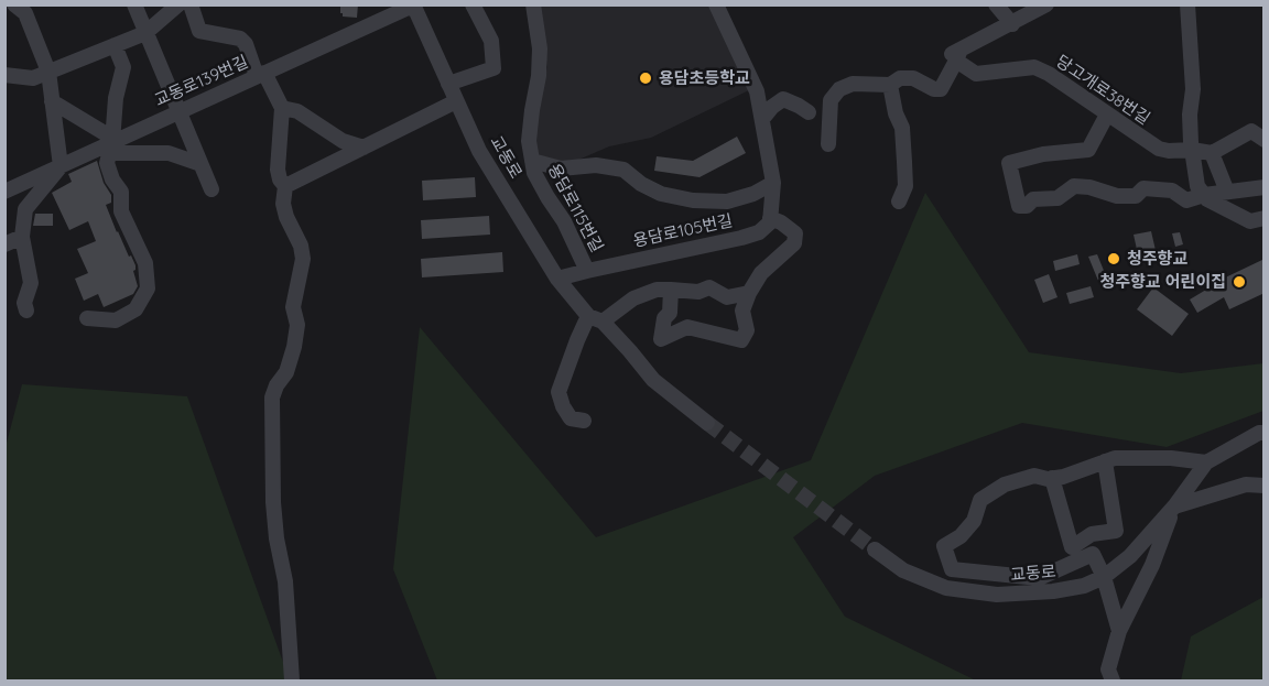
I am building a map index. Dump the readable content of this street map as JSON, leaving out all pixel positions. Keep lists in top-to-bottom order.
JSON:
{
  "streets": {
    "street": [
      "교동로139번길",
      "당고개로38번길",
      "교동로",
      "용담로115번길",
      "용담로105번길"
    ]
  },
  "crossings": [
    ["교동로139번길", "교동로"],
    ["교동로", "용담로105번길"],
    ["용담로115번길", "용담로105번길"]
  ],
  "places": ["용담초등학교", "청주향교", "청주향교 어린이집"]
}
